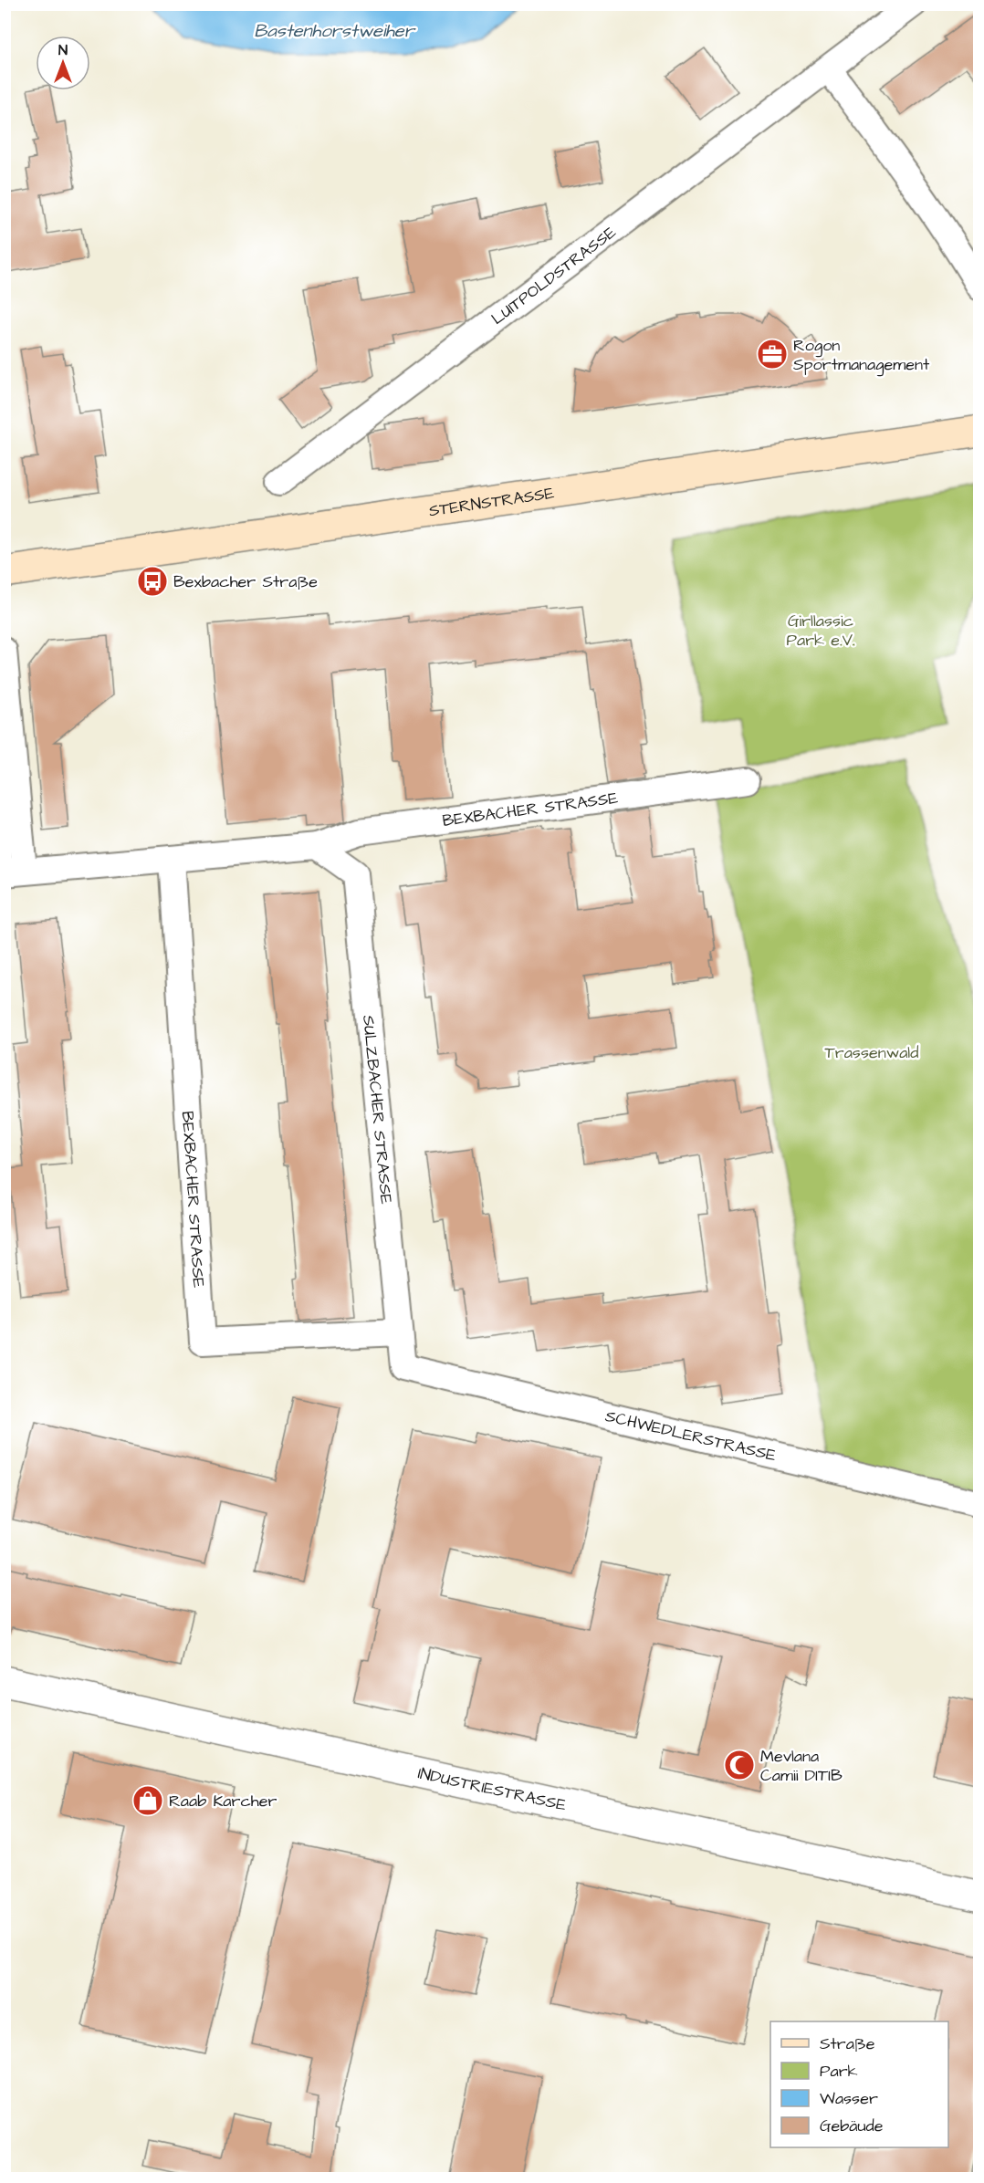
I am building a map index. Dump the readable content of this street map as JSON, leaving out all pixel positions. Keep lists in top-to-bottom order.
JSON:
{
  "streets": {
    "main road": ["STERNSTRASSE"],
    "street": [
      "LUITPOLDSTRASSE",
      "BEXBACHER STRASSE",
      "SULZBACHER STRASSE",
      "SCHWEDLERSTRASSE",
      "INDUSTRIESTRASSE"
    ]
  },
  "crossings": [
    ["BEXBACHER STRASSE", "SULZBACHER STRASSE"],
    ["SULZBACHER STRASSE", "SCHWEDLERSTRASSE"]
  ],
  "water": ["Bastenhorstweiher"],
  "parks": ["Girllassic Park e.V.", "Trassenwald"],
  "places": {
    "office": ["Rogon Sportmanagement"],
    "bus stop": ["Bexbacher Straße"],
    "mosque": ["Mevlana Camii DITIB"],
    "shop": ["Raab Karcher"]
  },
  "legend": [
    "Straße",
    "Park",
    "Wasser",
    "Gebäude"
  ],
  "north": "top"
}
